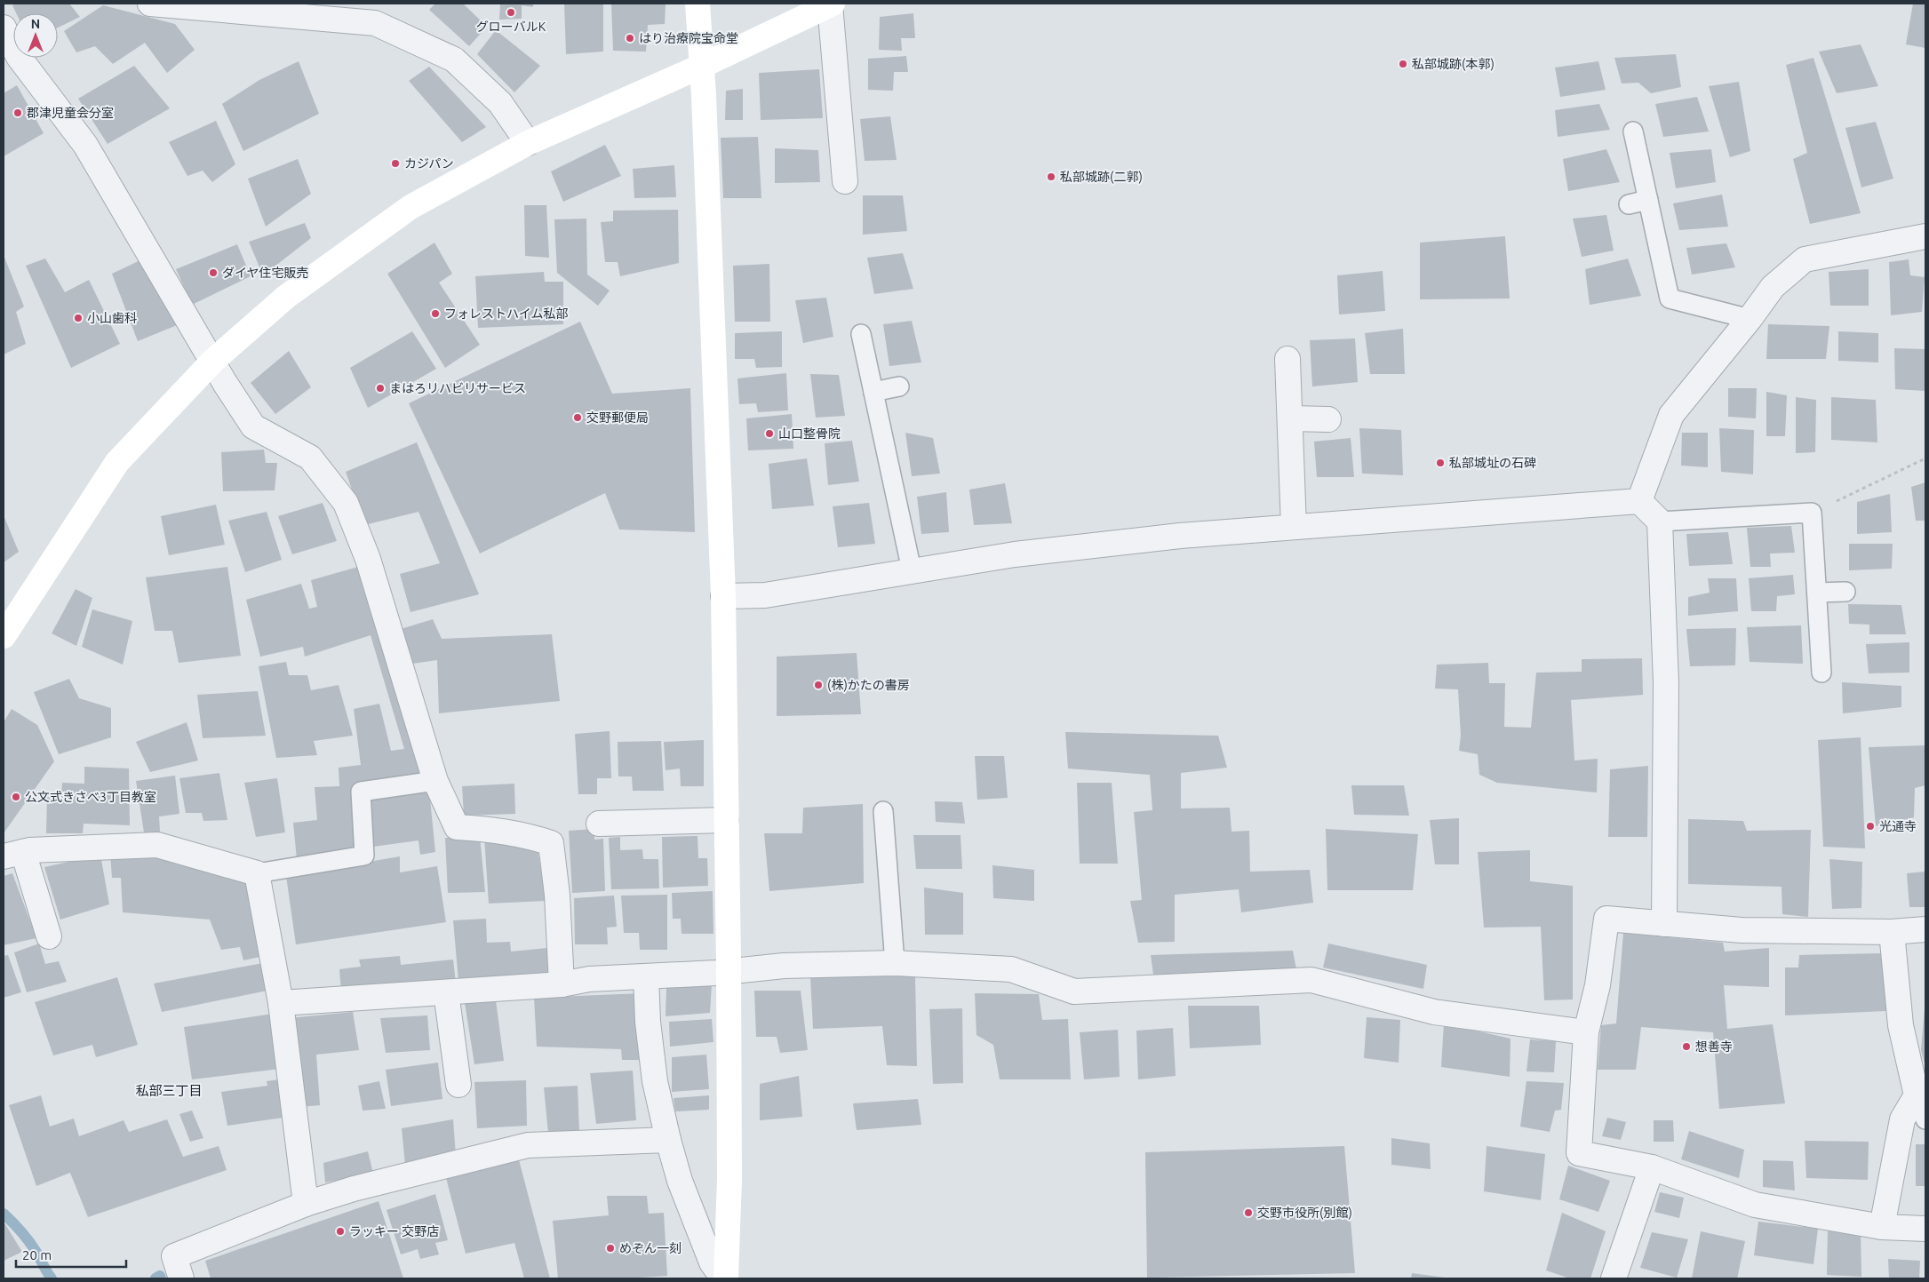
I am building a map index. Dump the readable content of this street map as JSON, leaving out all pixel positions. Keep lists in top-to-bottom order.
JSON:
{
  "districts": ["私部三丁目"],
  "places": [
    "グローバルK",
    "はり治療院宝命堂",
    "私部城跡(本郭)",
    "郡津児童会分室",
    "カジパン",
    "私部城跡(二郭)",
    "ダイヤ住宅販売",
    "フォレストハイム私部",
    "小山歯科",
    "まはろリハビリサービス",
    "交野郵便局",
    "山口整骨院",
    "私部城址の石碑",
    "(株)かたの書房",
    "公文式きさべ3丁目教室",
    "光通寺",
    "想善寺",
    "交野市役所(別館)",
    "ラッキー 交野店",
    "めぞん一刻"
  ],
  "scale_bar": "20 m",
  "north": "top"
}
